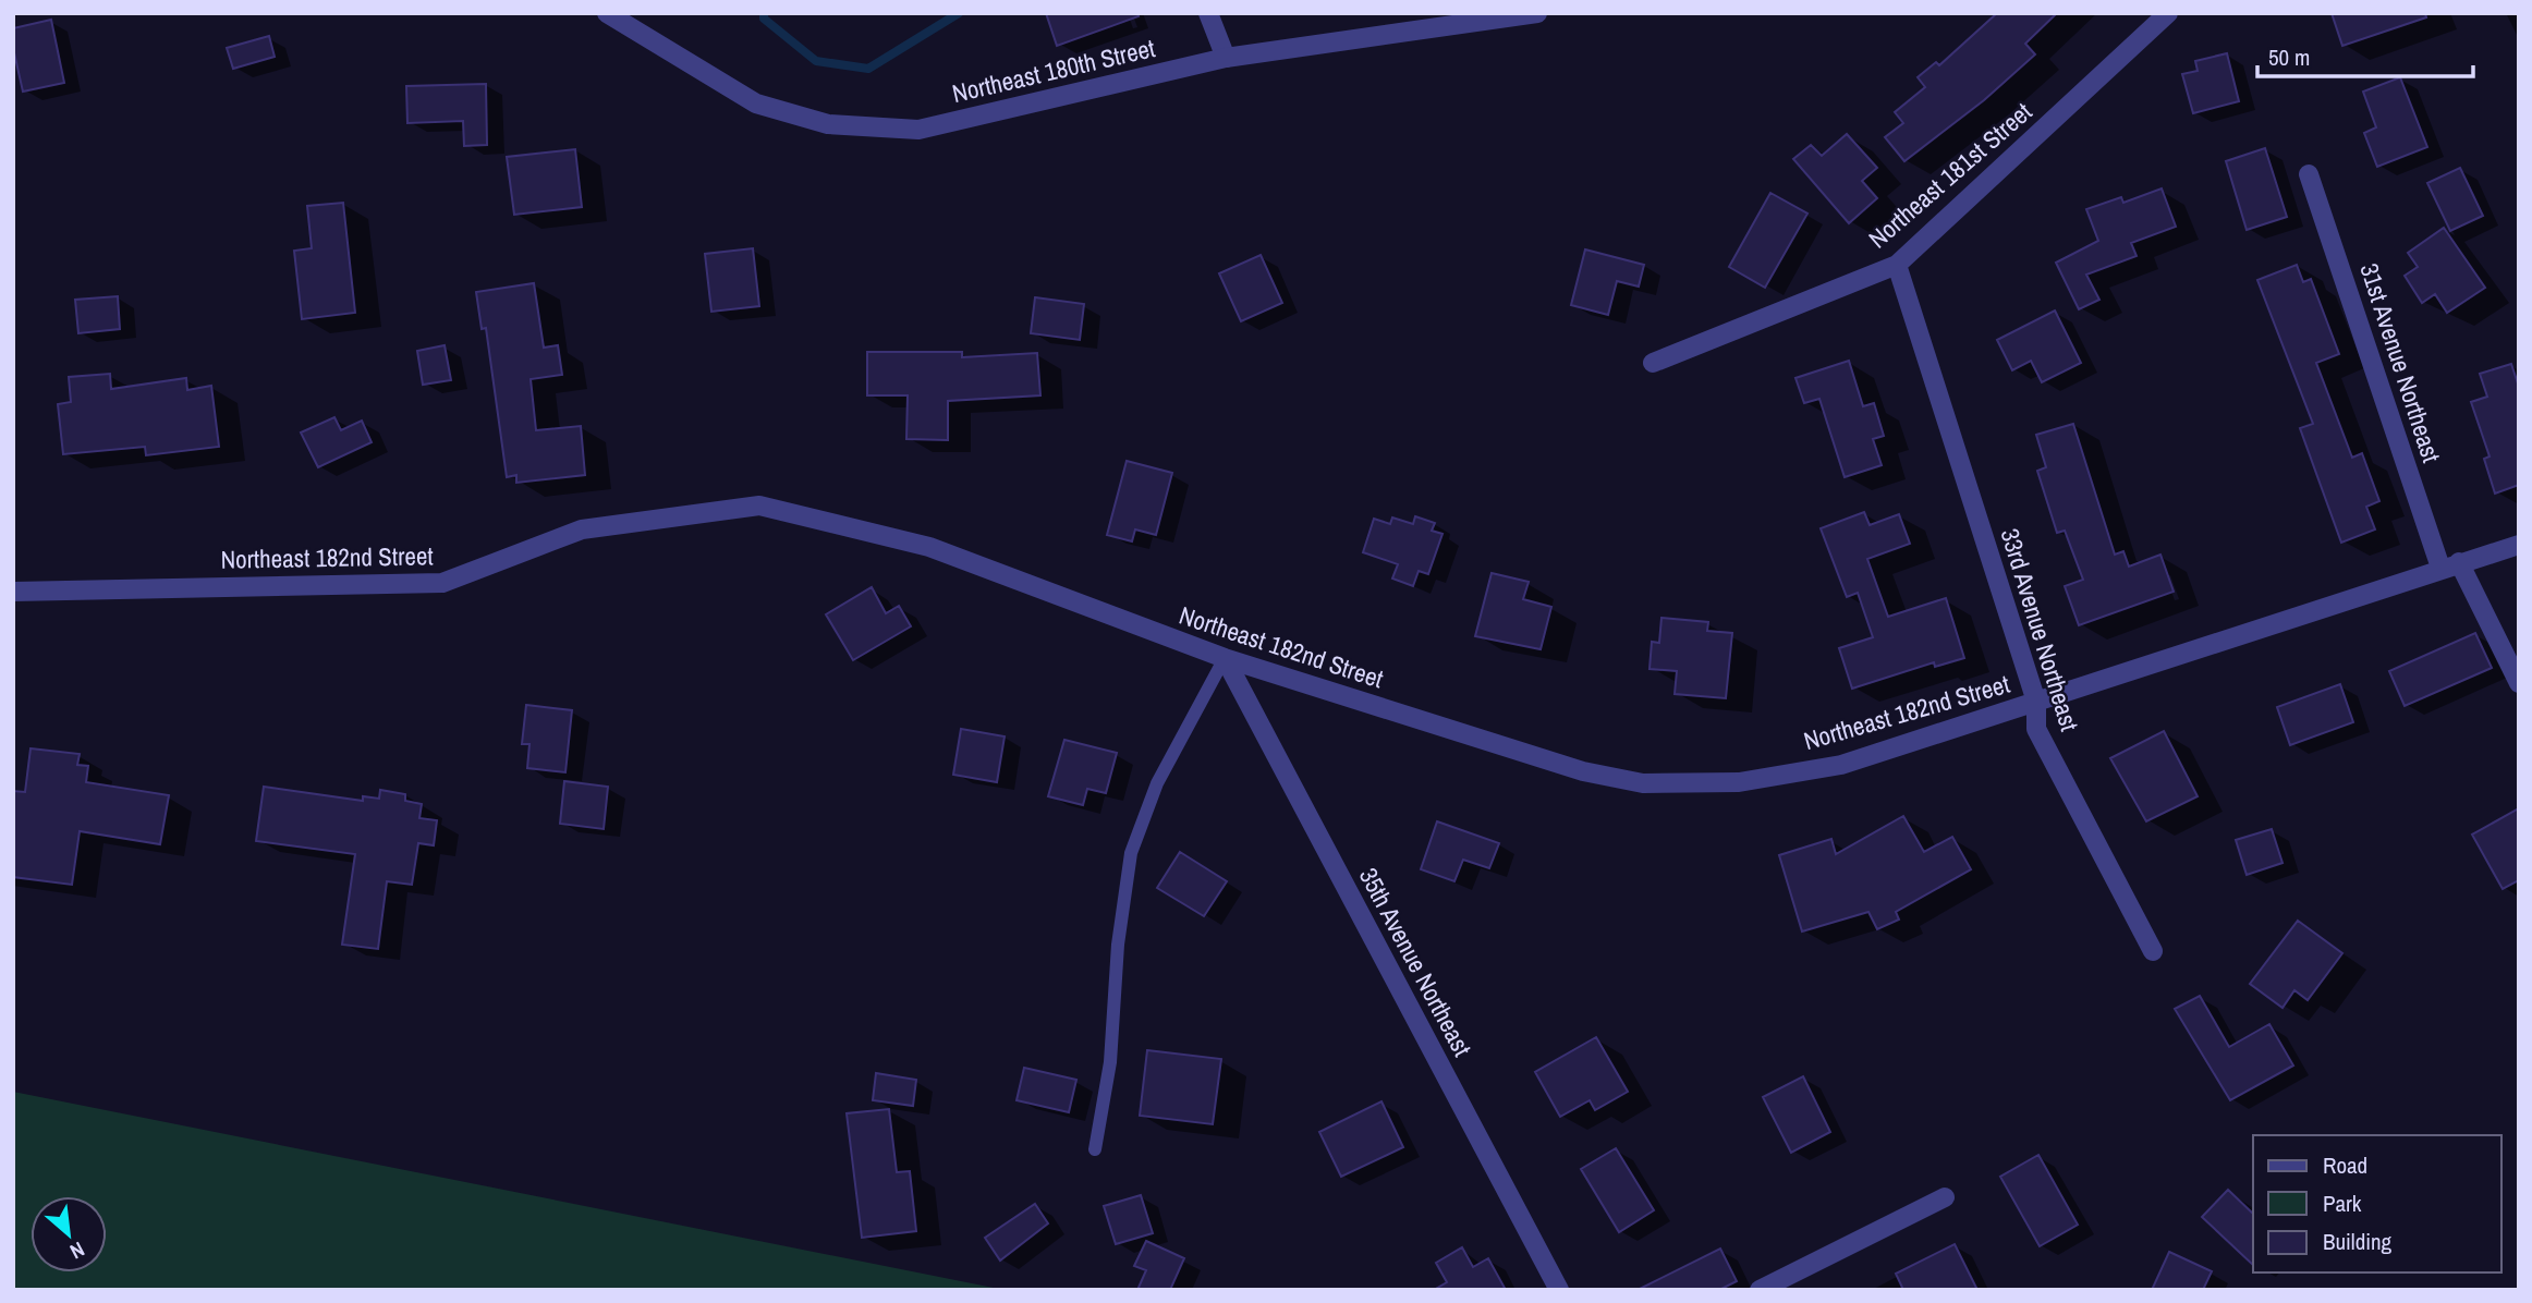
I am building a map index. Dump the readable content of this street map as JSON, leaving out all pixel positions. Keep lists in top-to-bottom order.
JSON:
{
  "streets": {
    "street": [
      "Northeast 180th Street",
      "Northeast 181st Street",
      "31st Avenue Northeast",
      "Northeast 182nd Street",
      "33rd Avenue Northeast",
      "35th Avenue Northeast"
    ]
  },
  "crossings": [
    ["Northeast 181st Street", "33rd Avenue Northeast"],
    ["31st Avenue Northeast", "Northeast 182nd Street"],
    ["Northeast 182nd Street", "33rd Avenue Northeast"],
    ["Northeast 182nd Street", "35th Avenue Northeast"]
  ],
  "legend": ["Road", "Park", "Building"],
  "scale_bar": "50 m",
  "north": "bottom right"
}
